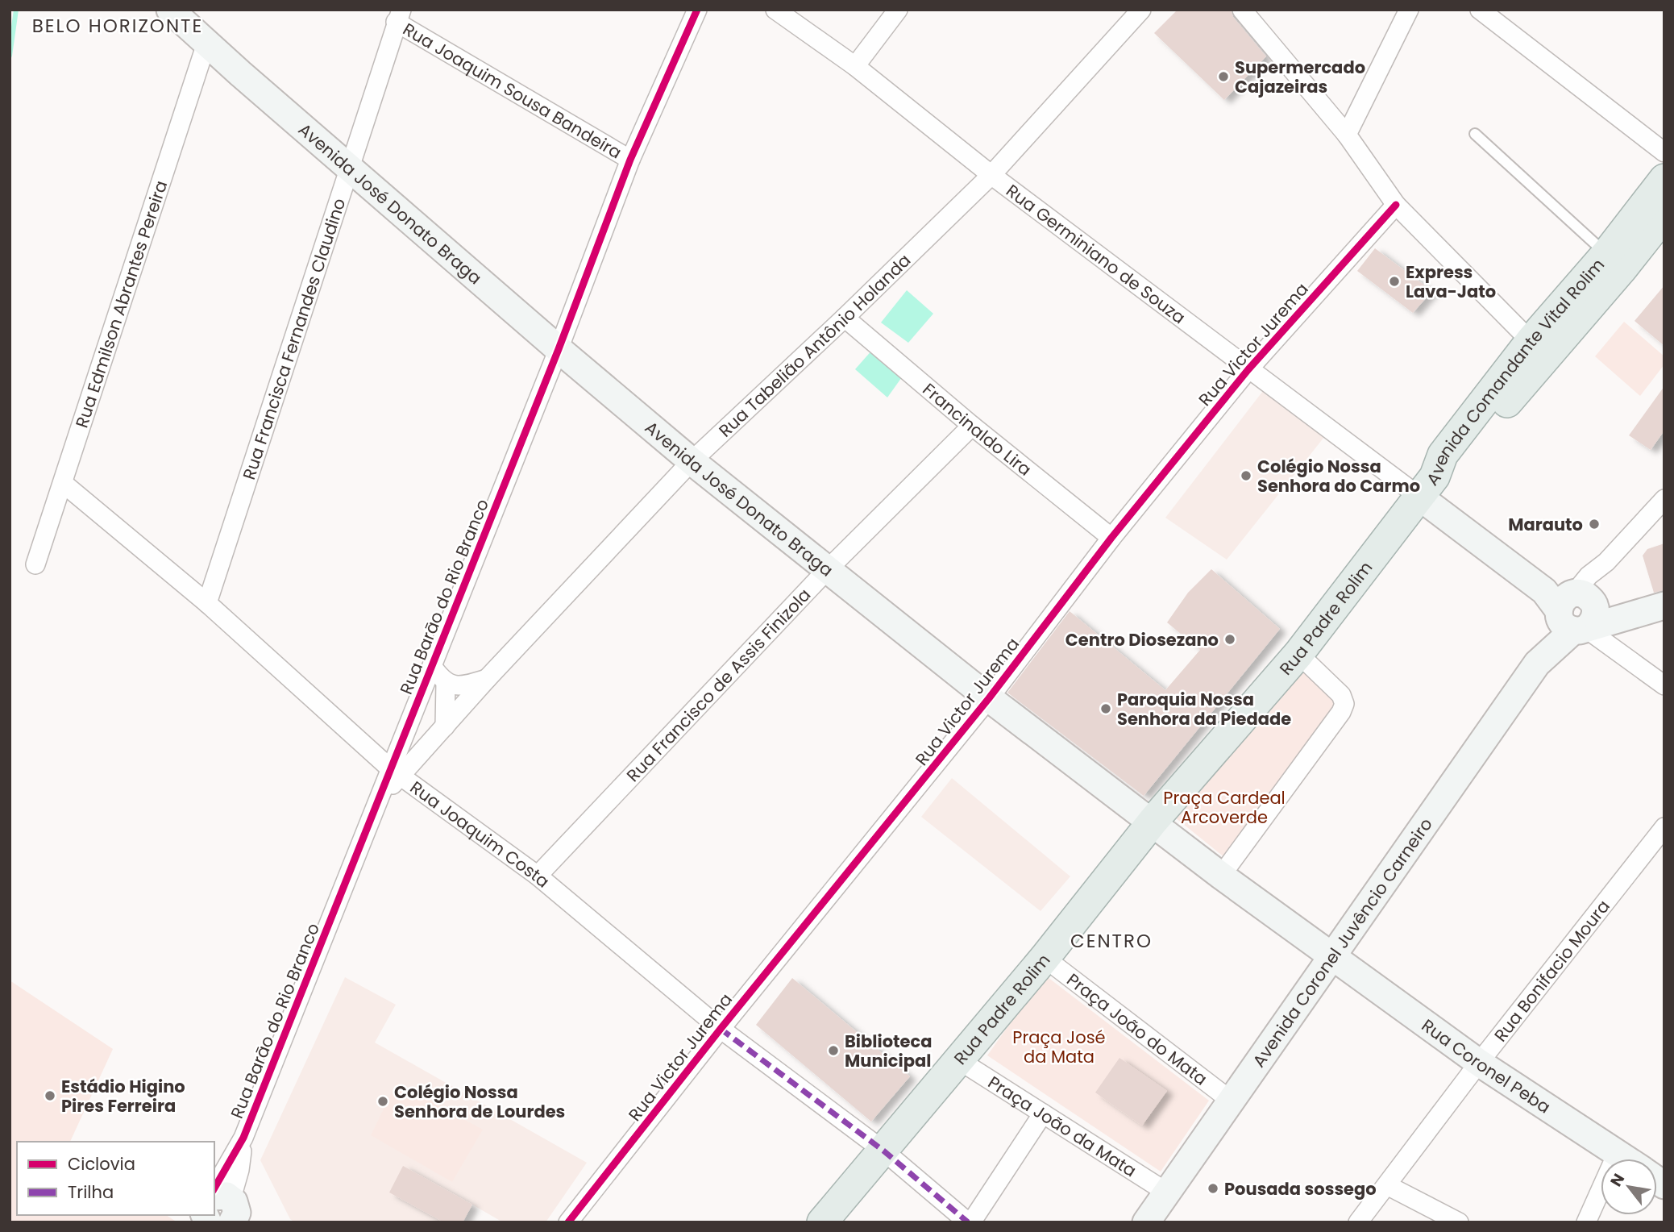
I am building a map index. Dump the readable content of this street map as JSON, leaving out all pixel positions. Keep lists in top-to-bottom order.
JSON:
{
  "streets": {
    "main road": [
      "Avenida José Donato Braga",
      "Avenida Comandante Vital Rolim",
      "Rua Padre Rolim",
      "Avenida Coronel Juvêncio Carneiro",
      "Rua Coronel Peba"
    ],
    "street": [
      "Rua Joaquim Sousa Bandeira",
      "Rua Germiniano de Souza",
      "Rua Edmilson Abrantes Pereira",
      "Rua Francisca Fernandes Claudino",
      "Rua Tabelião Antônio Holanda",
      "Rua Victor Jurema",
      "Francinaldo Lira",
      "Rua Barāo do Rio Branco",
      "Rua Francisco de Assis Finizola",
      "Rua Joaquim Costa",
      "Rua Bonifacio Moura",
      "Praça João do Mata",
      "Praça João da Mata"
    ]
  },
  "crossings": [
    ["Rua Joaquim Sousa Bandeira", "Rua Francisca Fernandes Claudino"],
    ["Rua Joaquim Sousa Bandeira", "Rua Barāo do Rio Branco"],
    ["Avenida José Donato Braga", "Rua Edmilson Abrantes Pereira"],
    ["Avenida José Donato Braga", "Rua Francisca Fernandes Claudino"],
    ["Avenida José Donato Braga", "Rua Tabelião Antônio Holanda"],
    ["Avenida José Donato Braga", "Rua Victor Jurema"],
    ["Avenida José Donato Braga", "Rua Barāo do Rio Branco"],
    ["Avenida José Donato Braga", "Rua Padre Rolim"],
    ["Avenida José Donato Braga", "Rua Francisco de Assis Finizola"],
    ["Avenida José Donato Braga", "Avenida Coronel Juvêncio Carneiro"],
    ["Avenida José Donato Braga", "Rua Coronel Peba"],
    ["Rua Germiniano de Souza", "Rua Tabelião Antônio Holanda"],
    ["Rua Germiniano de Souza", "Rua Victor Jurema"],
    ["Rua Germiniano de Souza", "Avenida Comandante Vital Rolim"],
    ["Rua Germiniano de Souza", "Rua Padre Rolim"],
    ["Rua Edmilson Abrantes Pereira", "Rua Joaquim Costa"],
    ["Rua Francisca Fernandes Claudino", "Rua Joaquim Costa"],
    ["Rua Tabelião Antônio Holanda", "Francinaldo Lira"],
    ["Rua Tabelião Antônio Holanda", "Rua Barāo do Rio Branco"],
    ["Rua Tabelião Antônio Holanda", "Rua Joaquim Costa"],
    ["Rua Victor Jurema", "Francinaldo Lira"],
    ["Rua Victor Jurema", "Rua Joaquim Costa"],
    ["Avenida Comandante Vital Rolim", "Rua Padre Rolim"],
    ["Francinaldo Lira", "Rua Francisco de Assis Finizola"],
    ["Rua Barāo do Rio Branco", "Rua Joaquim Costa"],
    ["Rua Padre Rolim", "Rua Joaquim Costa"],
    ["Rua Padre Rolim", "Praça João do Mata"],
    ["Rua Padre Rolim", "Praça João da Mata"],
    ["Rua Francisco de Assis Finizola", "Rua Joaquim Costa"],
    ["Avenida Coronel Juvêncio Carneiro", "Praça João do Mata"],
    ["Avenida Coronel Juvêncio Carneiro", "Rua Coronel Peba"],
    ["Avenida Coronel Juvêncio Carneiro", "Praça João da Mata"],
    ["Rua Bonifacio Moura", "Rua Coronel Peba"]
  ],
  "districts": ["BELO HORIZONTE", "CENTRO"],
  "parks": ["Praça Cardeal Arcoverde", "Praça José da Mata"],
  "places": [
    "Supermercado Cajazeiras",
    "Express Lava-Jato",
    "Colégio Nossa Senhora do Carmo",
    "Marauto",
    "Centro Diosezano",
    "Paroquia Nossa Senhora da Piedade",
    "Biblioteca Municipal",
    "Estádio Higino Pires Ferreira",
    "Colégio Nossa Senhora de Lourdes",
    "Pousada sossego"
  ],
  "legend": ["Ciclovia", "Trilha"],
  "north": "top left"
}
